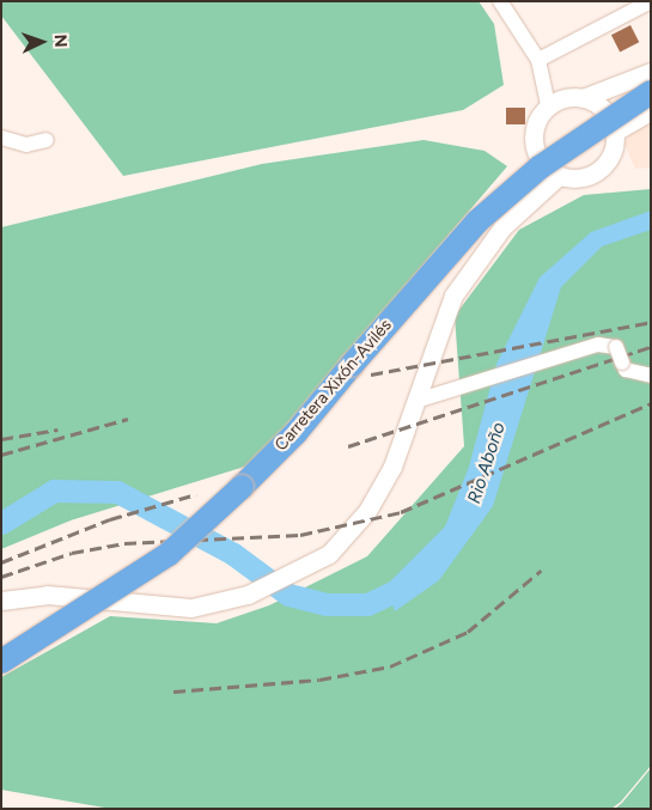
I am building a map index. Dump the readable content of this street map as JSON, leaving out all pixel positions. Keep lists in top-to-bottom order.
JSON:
{
  "streets": {
    "highway": ["Carretera Xixón-Avilés"]
  },
  "water": ["Rio Aboño"],
  "north": "right"
}
